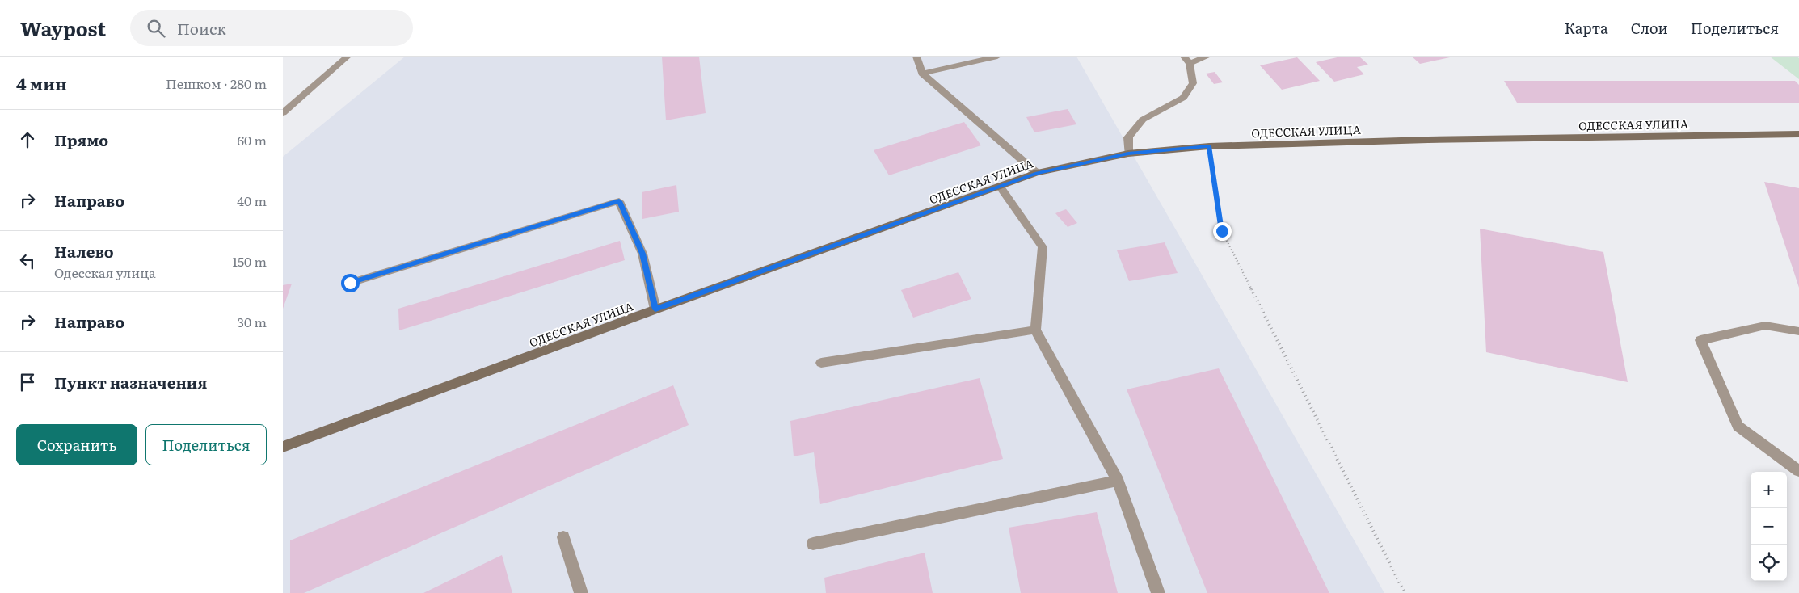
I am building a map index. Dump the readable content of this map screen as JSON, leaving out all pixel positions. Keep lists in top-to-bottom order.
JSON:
{
  "streets": {
    "main road": ["ОДЕССКАЯ УЛИЦА"]
  },
  "page": {
    "header": "Waypost",
    "search": "Поиск",
    "nav": ["Карта", "Слои", "Поделиться"],
    "heading": ["4 мин", "Пешком · 280 m"],
    "list": [
      ["Прямо", "60 m"],
      ["Направо", "40 m"],
      ["Налево", "Одесская улица", "150 m"],
      ["Направо", "30 m"],
      "Пункт назначения"
    ],
    "buttons": ["Сохранить", "Поделиться"],
    "map_buttons": ["+", "−"]
  }
}
